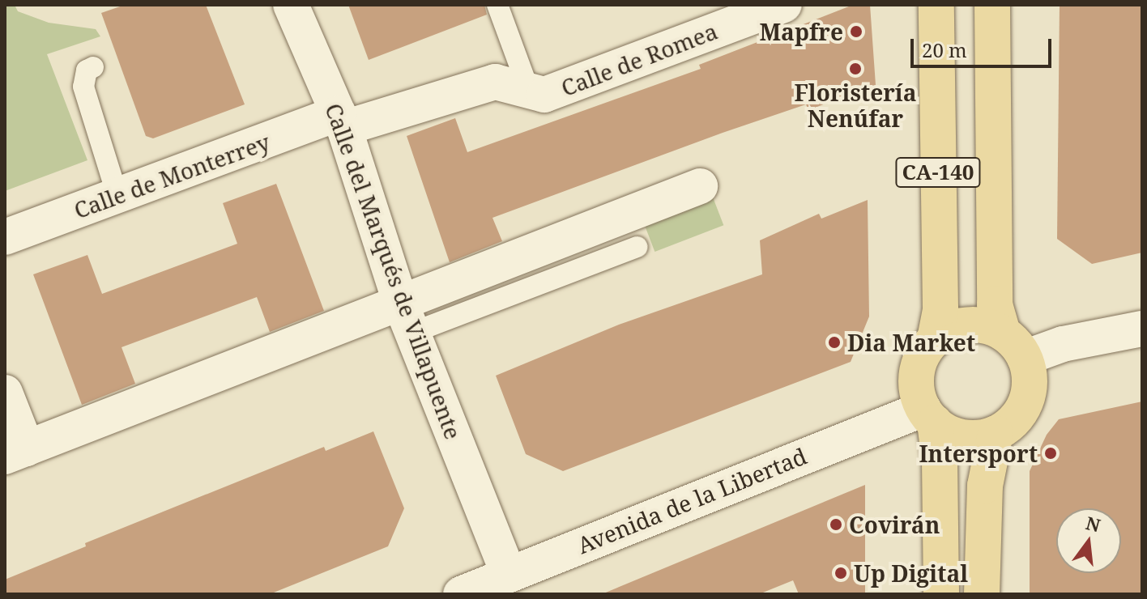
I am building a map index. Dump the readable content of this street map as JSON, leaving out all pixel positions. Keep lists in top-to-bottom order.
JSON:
{
  "streets": {
    "main road": ["CA-140"],
    "street": [
      "Calle de Romea",
      "Calle de Monterrey",
      "Calle del Marqués de Villapuente",
      "Avenida de la Libertad"
    ]
  },
  "crossings": [
    ["Calle de Romea", "Calle de Monterrey"],
    ["Calle de Romea", "Calle del Marqués de Villapuente"],
    ["CA-140", "Avenida de la Libertad"],
    ["Calle de Monterrey", "Calle del Marqués de Villapuente"],
    ["Calle del Marqués de Villapuente", "Avenida de la Libertad"]
  ],
  "places": [
    "Mapfre",
    "Floristería Nenúfar",
    "Dia Market",
    "Intersport",
    "Covirán",
    "Up Digital"
  ],
  "scale_bar": "20 m",
  "north": "top"
}
